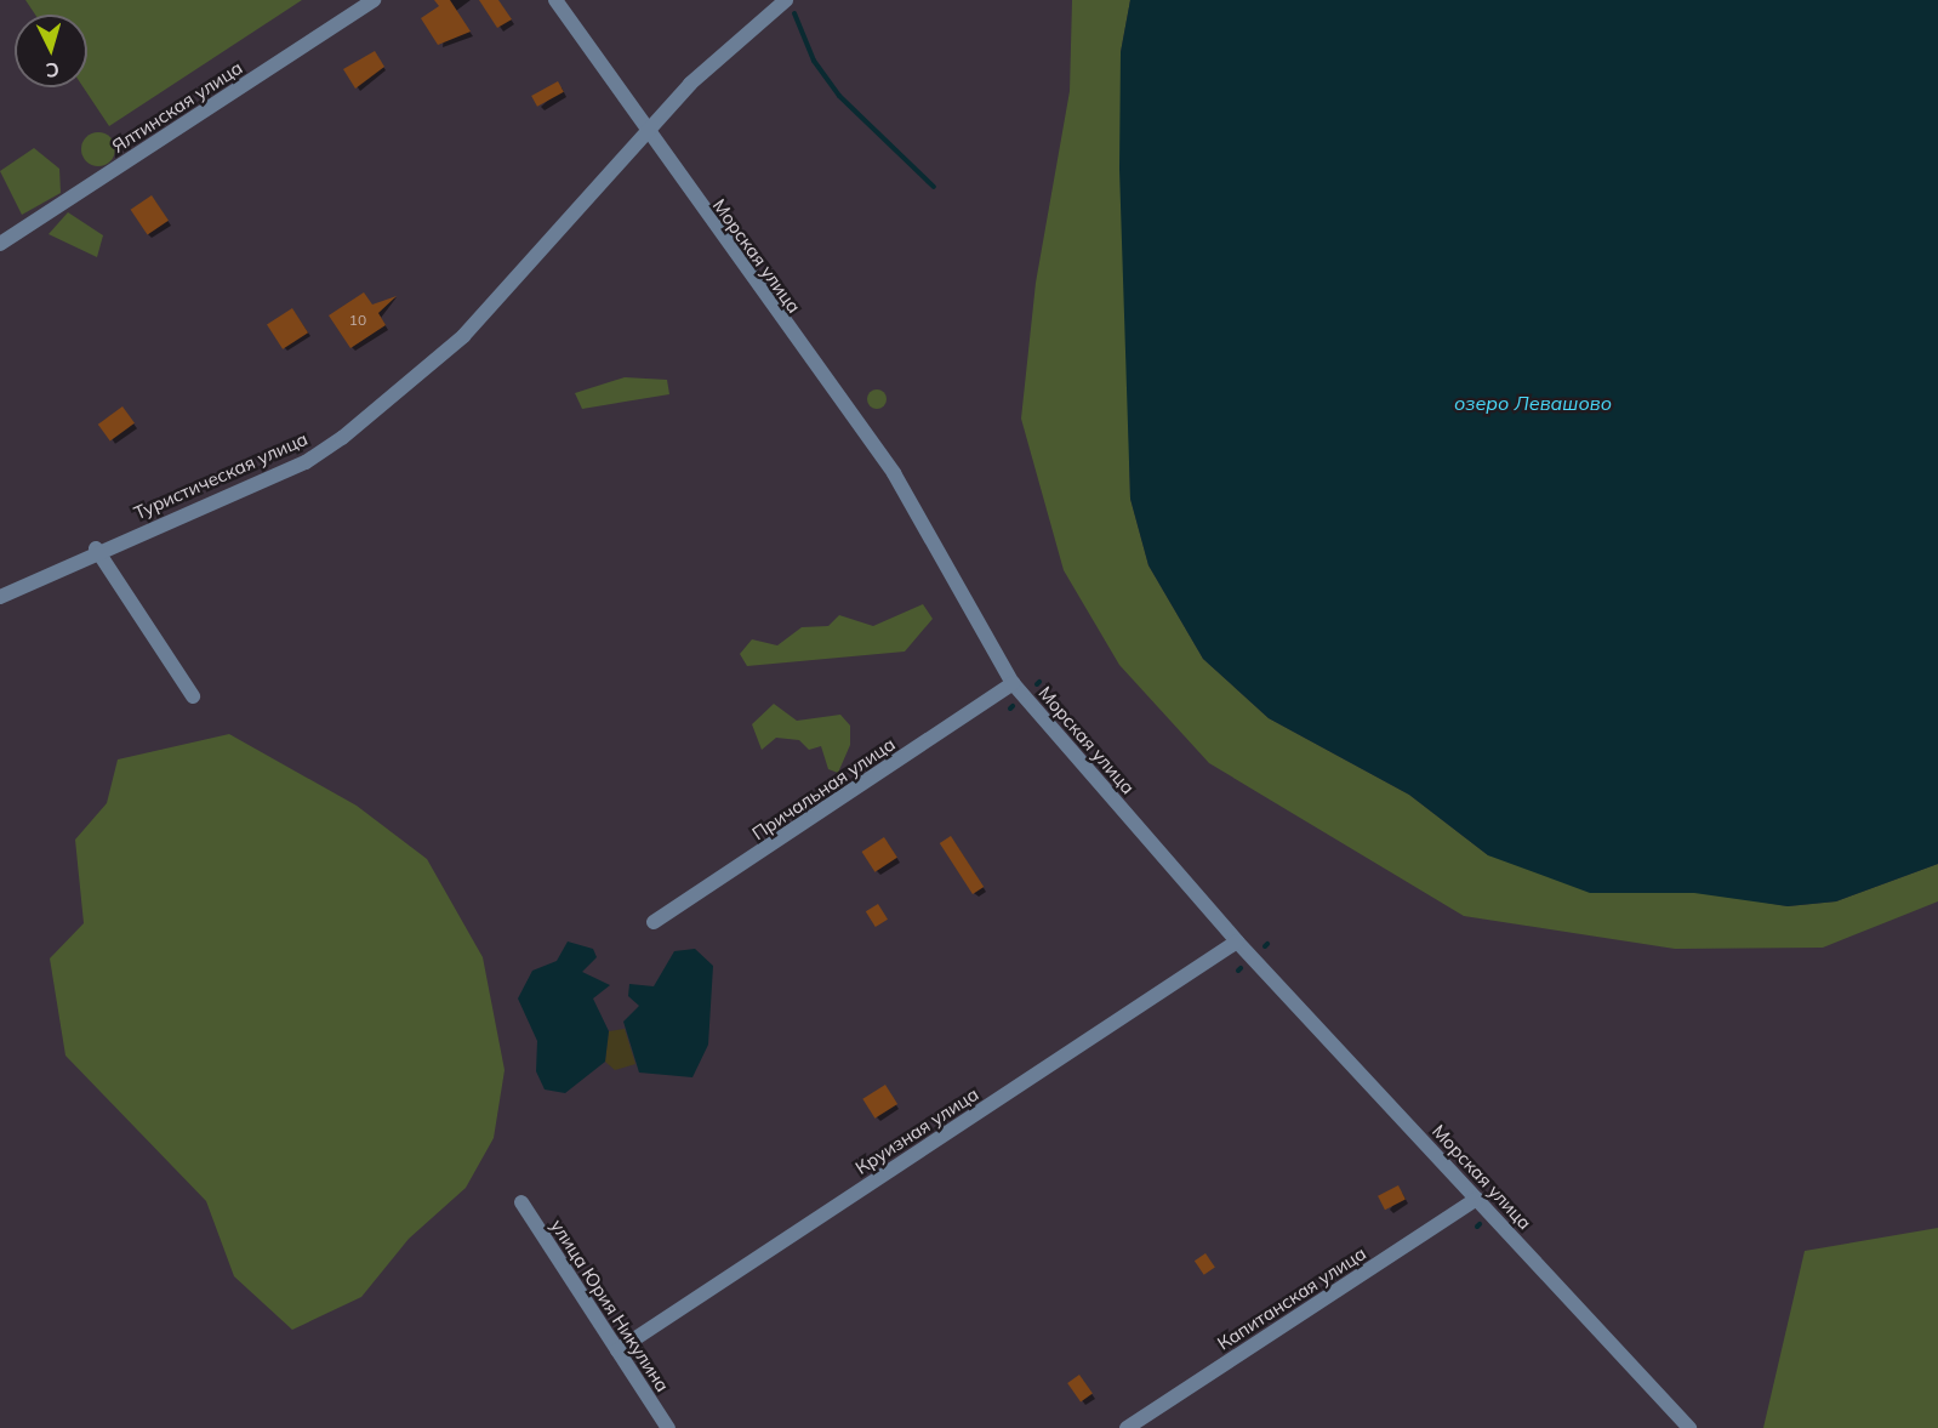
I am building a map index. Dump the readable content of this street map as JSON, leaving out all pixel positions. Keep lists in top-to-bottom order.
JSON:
{
  "streets": {
    "street": [
      "Ялтинская улица",
      "Морская улица",
      "Туристическая улица",
      "Причальная улица",
      "Круизная улица",
      "Капитанская улица",
      "улица Юрия Никулина"
    ]
  },
  "crossings": [
    ["Морская улица", "Туристическая улица"],
    ["Морская улица", "Причальная улица"],
    ["Морская улица", "Круизная улица"],
    ["Морская улица", "Капитанская улица"],
    ["Круизная улица", "улица Юрия Никулина"]
  ],
  "water": ["озеро Левашово"],
  "house_numbers": ["10"],
  "north": "bottom"
}
